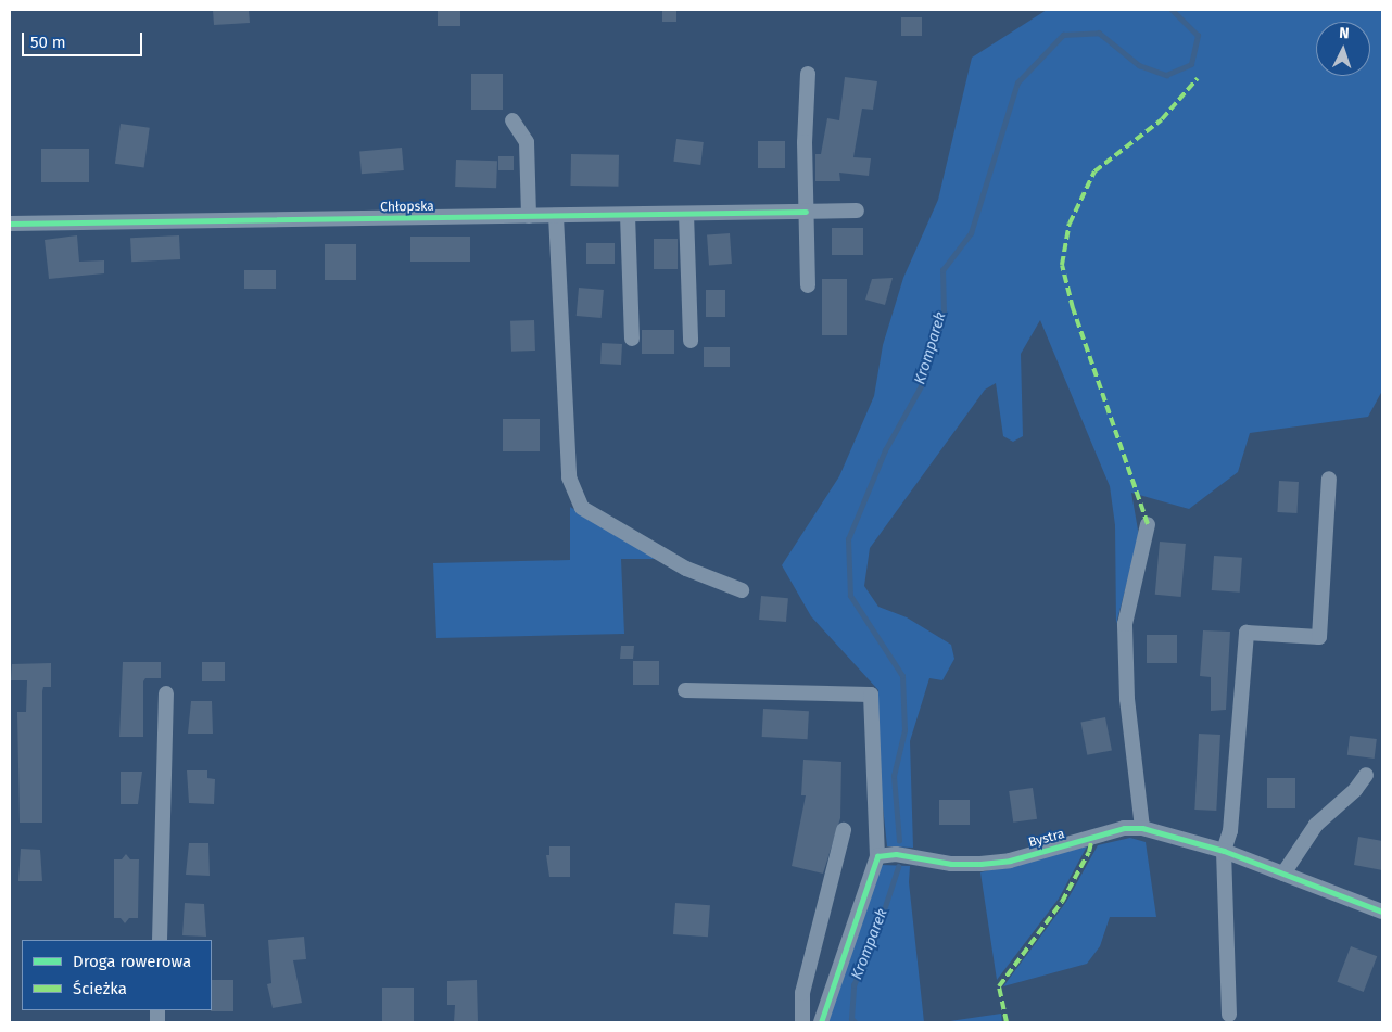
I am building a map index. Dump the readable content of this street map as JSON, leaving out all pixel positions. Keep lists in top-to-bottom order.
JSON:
{
  "streets": {
    "street": ["Chłopska", "Bystra"]
  },
  "water": ["Kromparek"],
  "legend": ["Droga rowerowa", "Ścieżka"],
  "scale_bar": "50 m",
  "north": "top"
}
